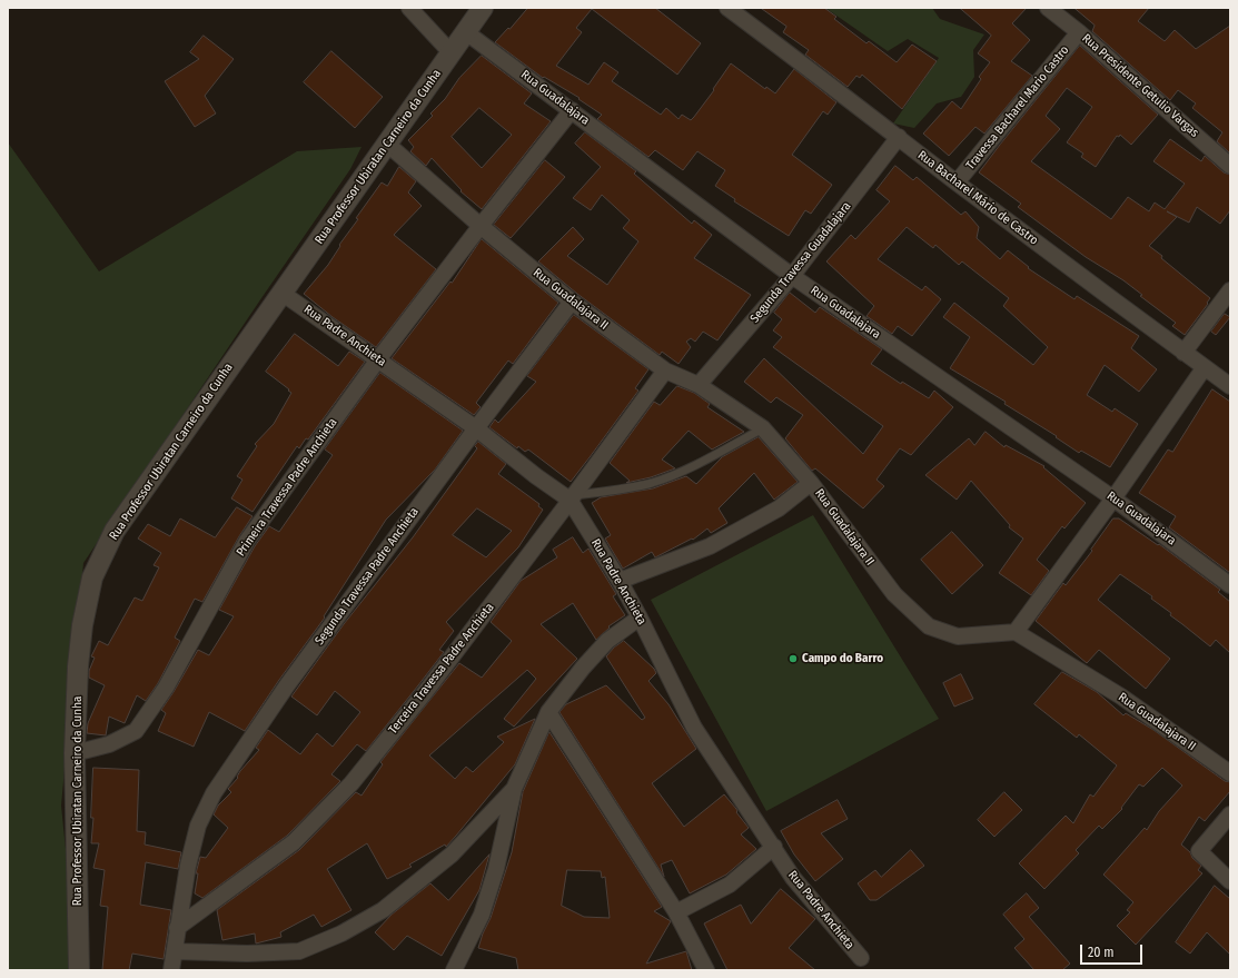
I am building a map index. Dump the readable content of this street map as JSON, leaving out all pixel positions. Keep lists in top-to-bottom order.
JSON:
{
  "streets": {
    "street": [
      "Rua Presidente Getulio Vargas",
      "Rua Guadalajara",
      "Travessa Bacharel Mario Castro",
      "Rua Professor Ubiratan Carneiro da Cunha",
      "Rua Bacharel Mário de Castro",
      "Segunda Travessa Guadalajara",
      "Rua Guadalajara II",
      "Rua Padre Anchieta",
      "Primeira Travessa Padre Anchieta",
      "Segunda Travessa Padre Anchieta",
      "Terceira Travessa Padre Anchieta"
    ]
  },
  "crossings": [
    ["Rua Presidente Getulio Vargas", "Travessa Bacharel Mario Castro"],
    ["Rua Guadalajara", "Rua Professor Ubiratan Carneiro da Cunha"],
    ["Rua Guadalajara", "Segunda Travessa Guadalajara"],
    ["Rua Guadalajara", "Primeira Travessa Padre Anchieta"],
    ["Travessa Bacharel Mario Castro", "Rua Bacharel Mário de Castro"],
    ["Rua Professor Ubiratan Carneiro da Cunha", "Rua Guadalajara II"],
    ["Rua Professor Ubiratan Carneiro da Cunha", "Rua Padre Anchieta"],
    ["Rua Professor Ubiratan Carneiro da Cunha", "Primeira Travessa Padre Anchieta"],
    ["Rua Bacharel Mário de Castro", "Segunda Travessa Guadalajara"],
    ["Segunda Travessa Guadalajara", "Rua Guadalajara II"],
    ["Rua Guadalajara II", "Primeira Travessa Padre Anchieta"],
    ["Rua Guadalajara II", "Segunda Travessa Padre Anchieta"],
    ["Rua Guadalajara II", "Terceira Travessa Padre Anchieta"],
    ["Rua Padre Anchieta", "Primeira Travessa Padre Anchieta"],
    ["Rua Padre Anchieta", "Segunda Travessa Padre Anchieta"],
    ["Rua Padre Anchieta", "Terceira Travessa Padre Anchieta"],
    ["Segunda Travessa Padre Anchieta", "Terceira Travessa Padre Anchieta"]
  ],
  "places": ["Campo do Barro"],
  "scale_bar": "20 m"
}
